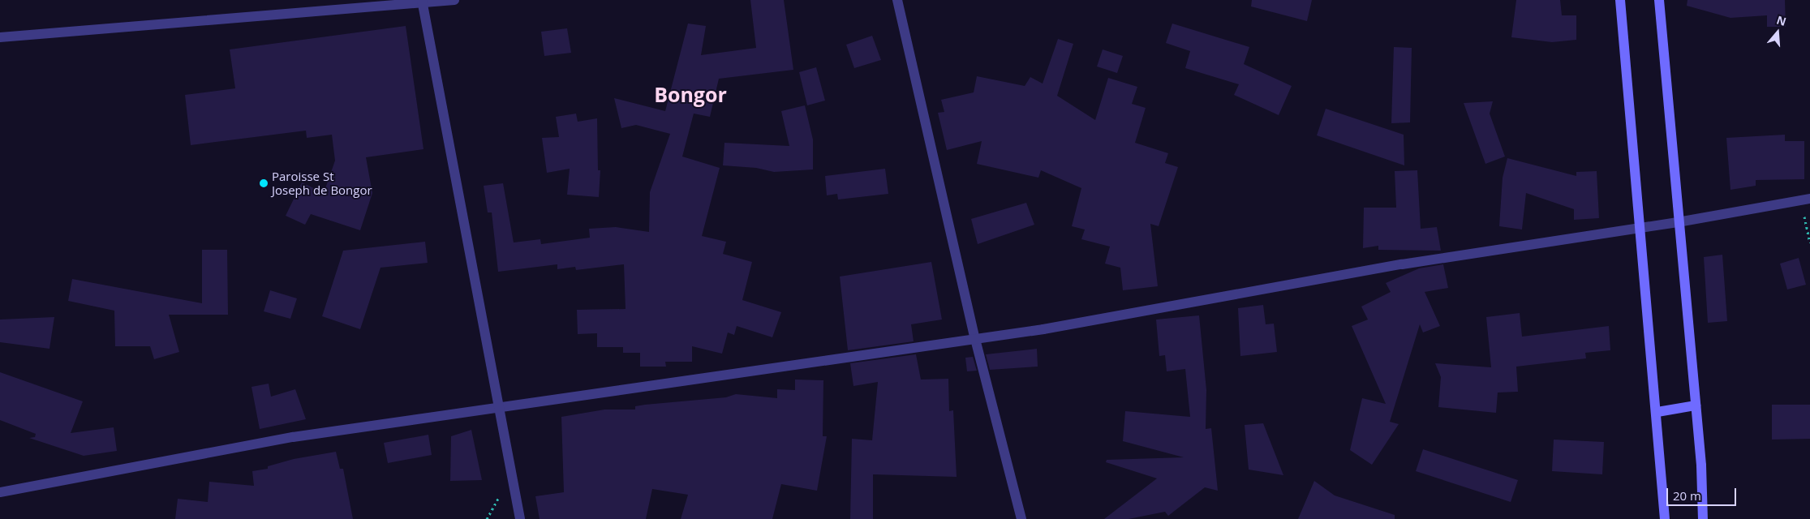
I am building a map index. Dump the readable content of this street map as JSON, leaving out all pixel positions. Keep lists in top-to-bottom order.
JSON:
{
  "districts": ["Bongor"],
  "places": ["Paroisse St Joseph de Bongor"],
  "scale_bar": "20 m",
  "north": "top"
}
